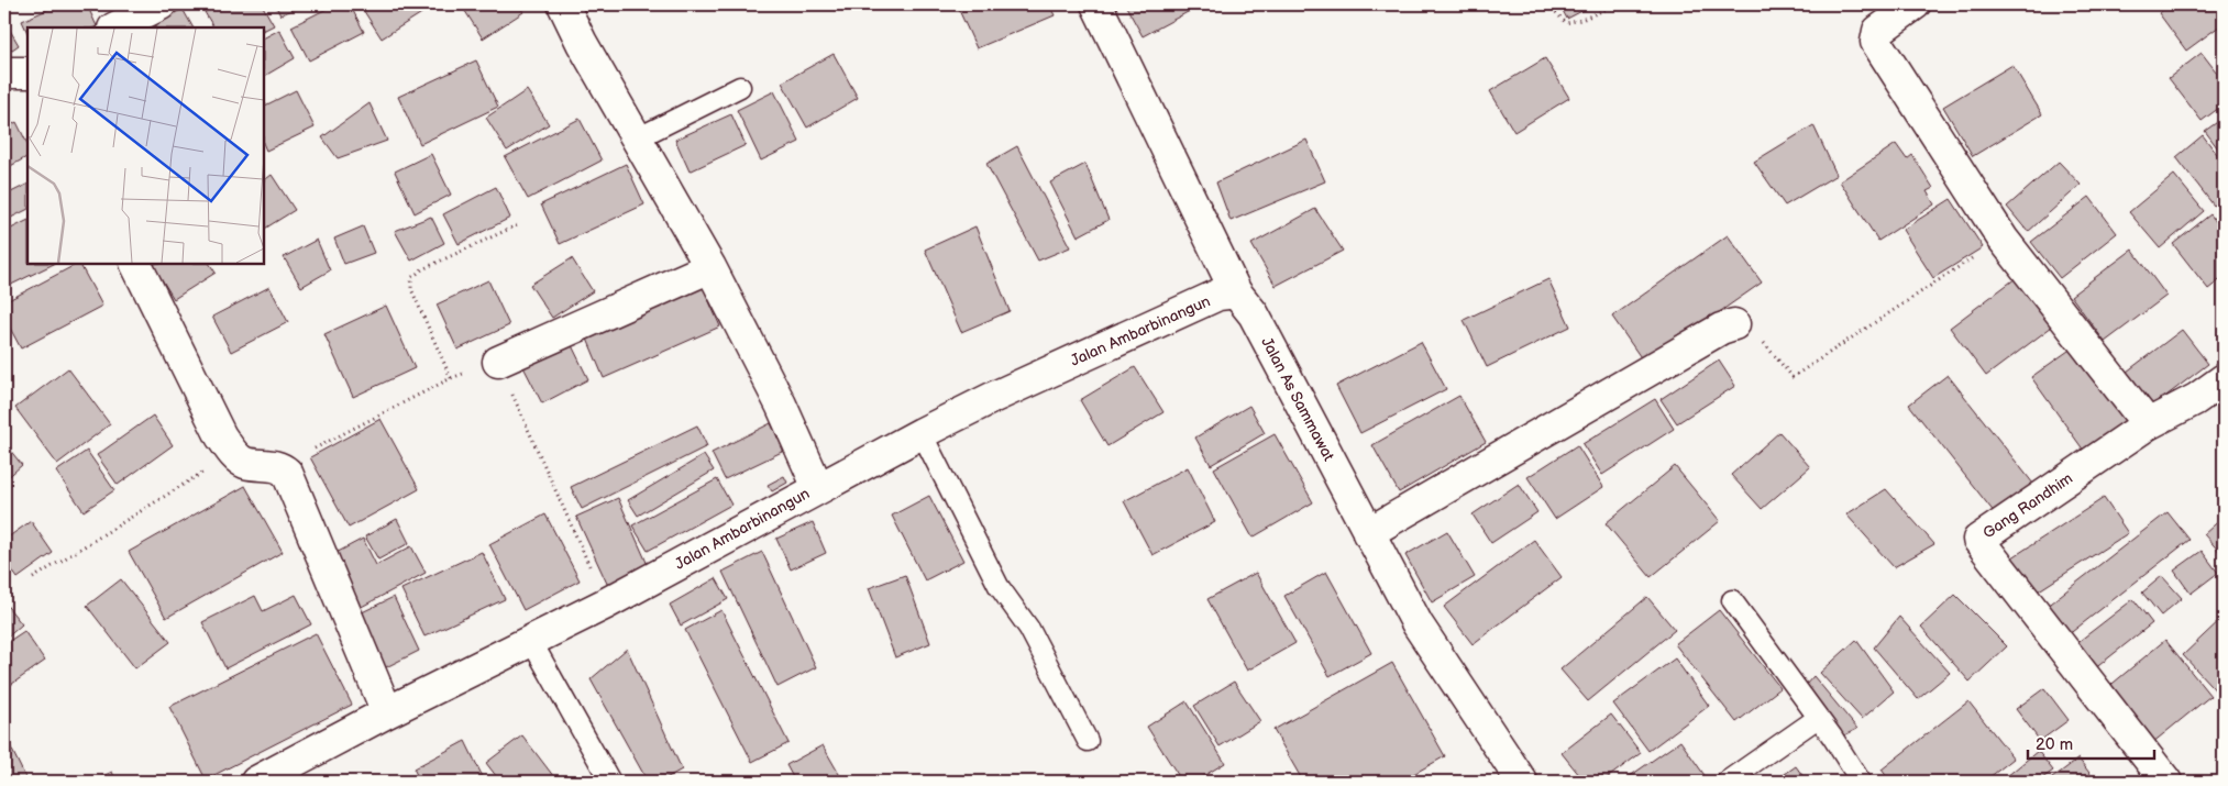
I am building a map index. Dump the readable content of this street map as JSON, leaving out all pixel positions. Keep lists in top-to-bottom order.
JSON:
{
  "streets": {
    "street": ["Jalan Ambarbinangun", "Jalan As Sammawat", "Gang Randhim"]
  },
  "crossings": [
    ["Jalan Ambarbinangun", "Jalan As Sammawat"]
  ],
  "scale_bar": "20 m"
}
